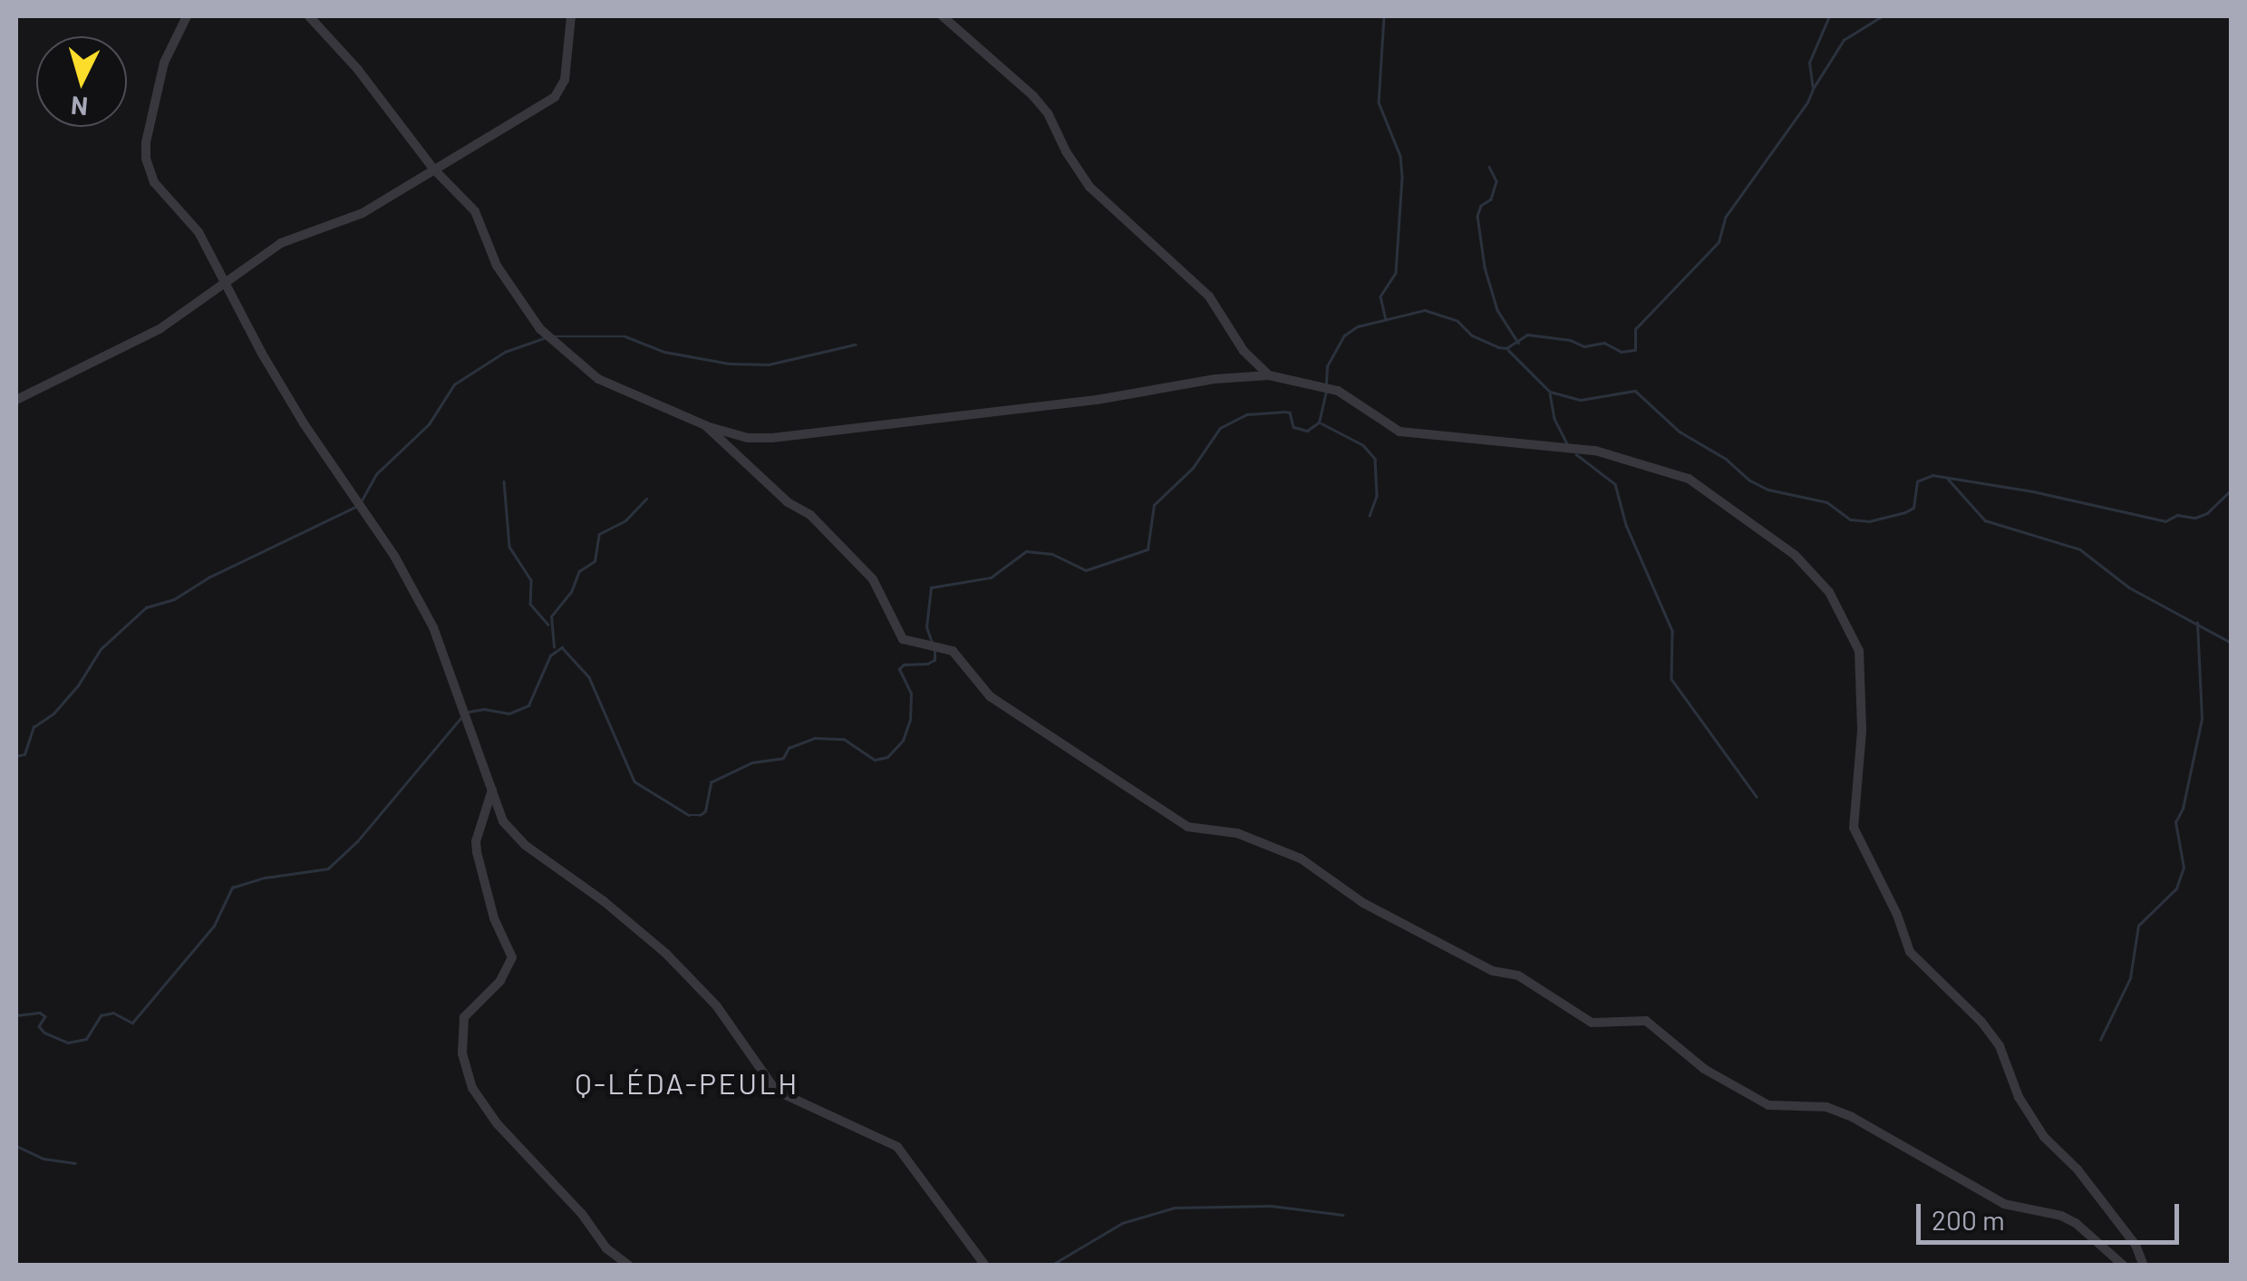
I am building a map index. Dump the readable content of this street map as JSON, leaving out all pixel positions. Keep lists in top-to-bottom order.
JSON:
{
  "districts": ["Q-LÉDA-PEULH"],
  "scale_bar": "200 m",
  "north": "bottom"
}
